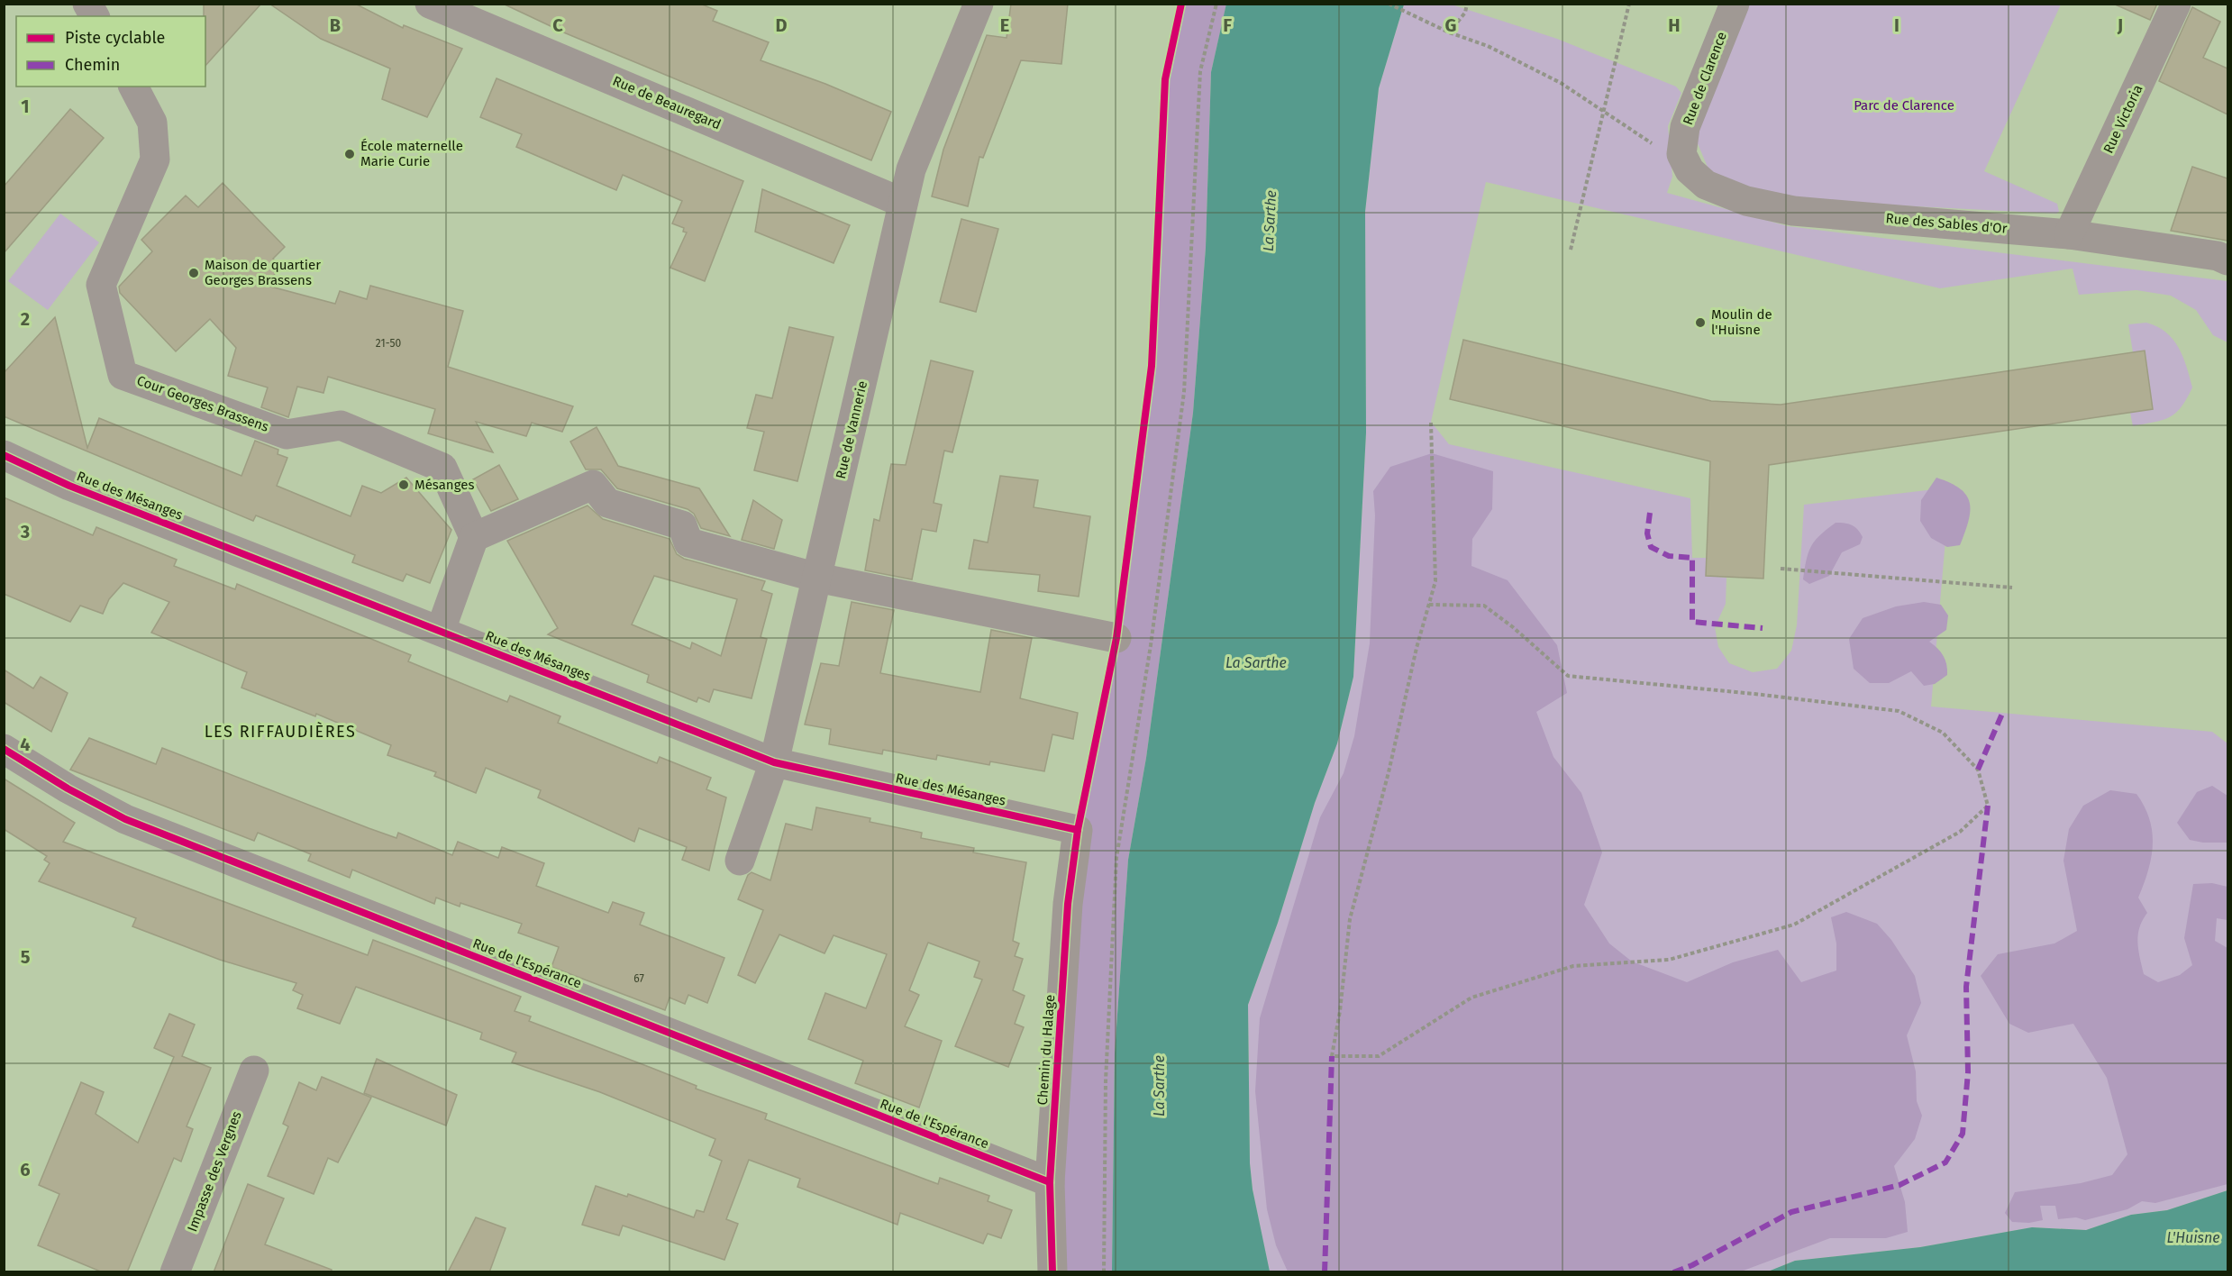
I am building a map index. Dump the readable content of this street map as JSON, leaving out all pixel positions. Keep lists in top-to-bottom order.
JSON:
{
  "streets": {
    "street": [
      "Rue de Clarence",
      "Rue de Beauregard",
      "Rue Victoria",
      "Rue des Sables d'Or",
      "Cour Georges Brassens",
      "Rue de Vannerie",
      "Rue des Mésanges",
      "Rue de l'Espérance",
      "Chemin du Halage",
      "Impasse des Vergnes"
    ]
  },
  "crossings": [
    ["Rue de Clarence", "Rue des Sables d'Or"],
    ["Rue de Beauregard", "Rue de Vannerie"],
    ["Rue Victoria", "Rue des Sables d'Or"],
    ["Rue de Vannerie", "Rue des Mésanges"],
    ["Rue des Mésanges", "Chemin du Halage"],
    ["Rue de l'Espérance", "Chemin du Halage"]
  ],
  "districts": ["LES RIFFAUDIÈRES"],
  "water": ["La Sarthe", "L'Huisne"],
  "parks": ["Parc de Clarence"],
  "places": [
    "École maternelle Marie Curie",
    "Maison de quartier Georges Brassens",
    "Moulin de l'Huisne",
    "Mésanges"
  ],
  "house_numbers": ["21-50", "67"],
  "legend": ["Piste cyclable", "Chemin"],
  "grid": {
    "columns": [
      "B",
      "C",
      "D",
      "E",
      "F",
      "G",
      "H",
      "I",
      "J"
    ],
    "rows": [
      "1",
      "2",
      "3",
      "4",
      "5",
      "6"
    ]
  }
}
